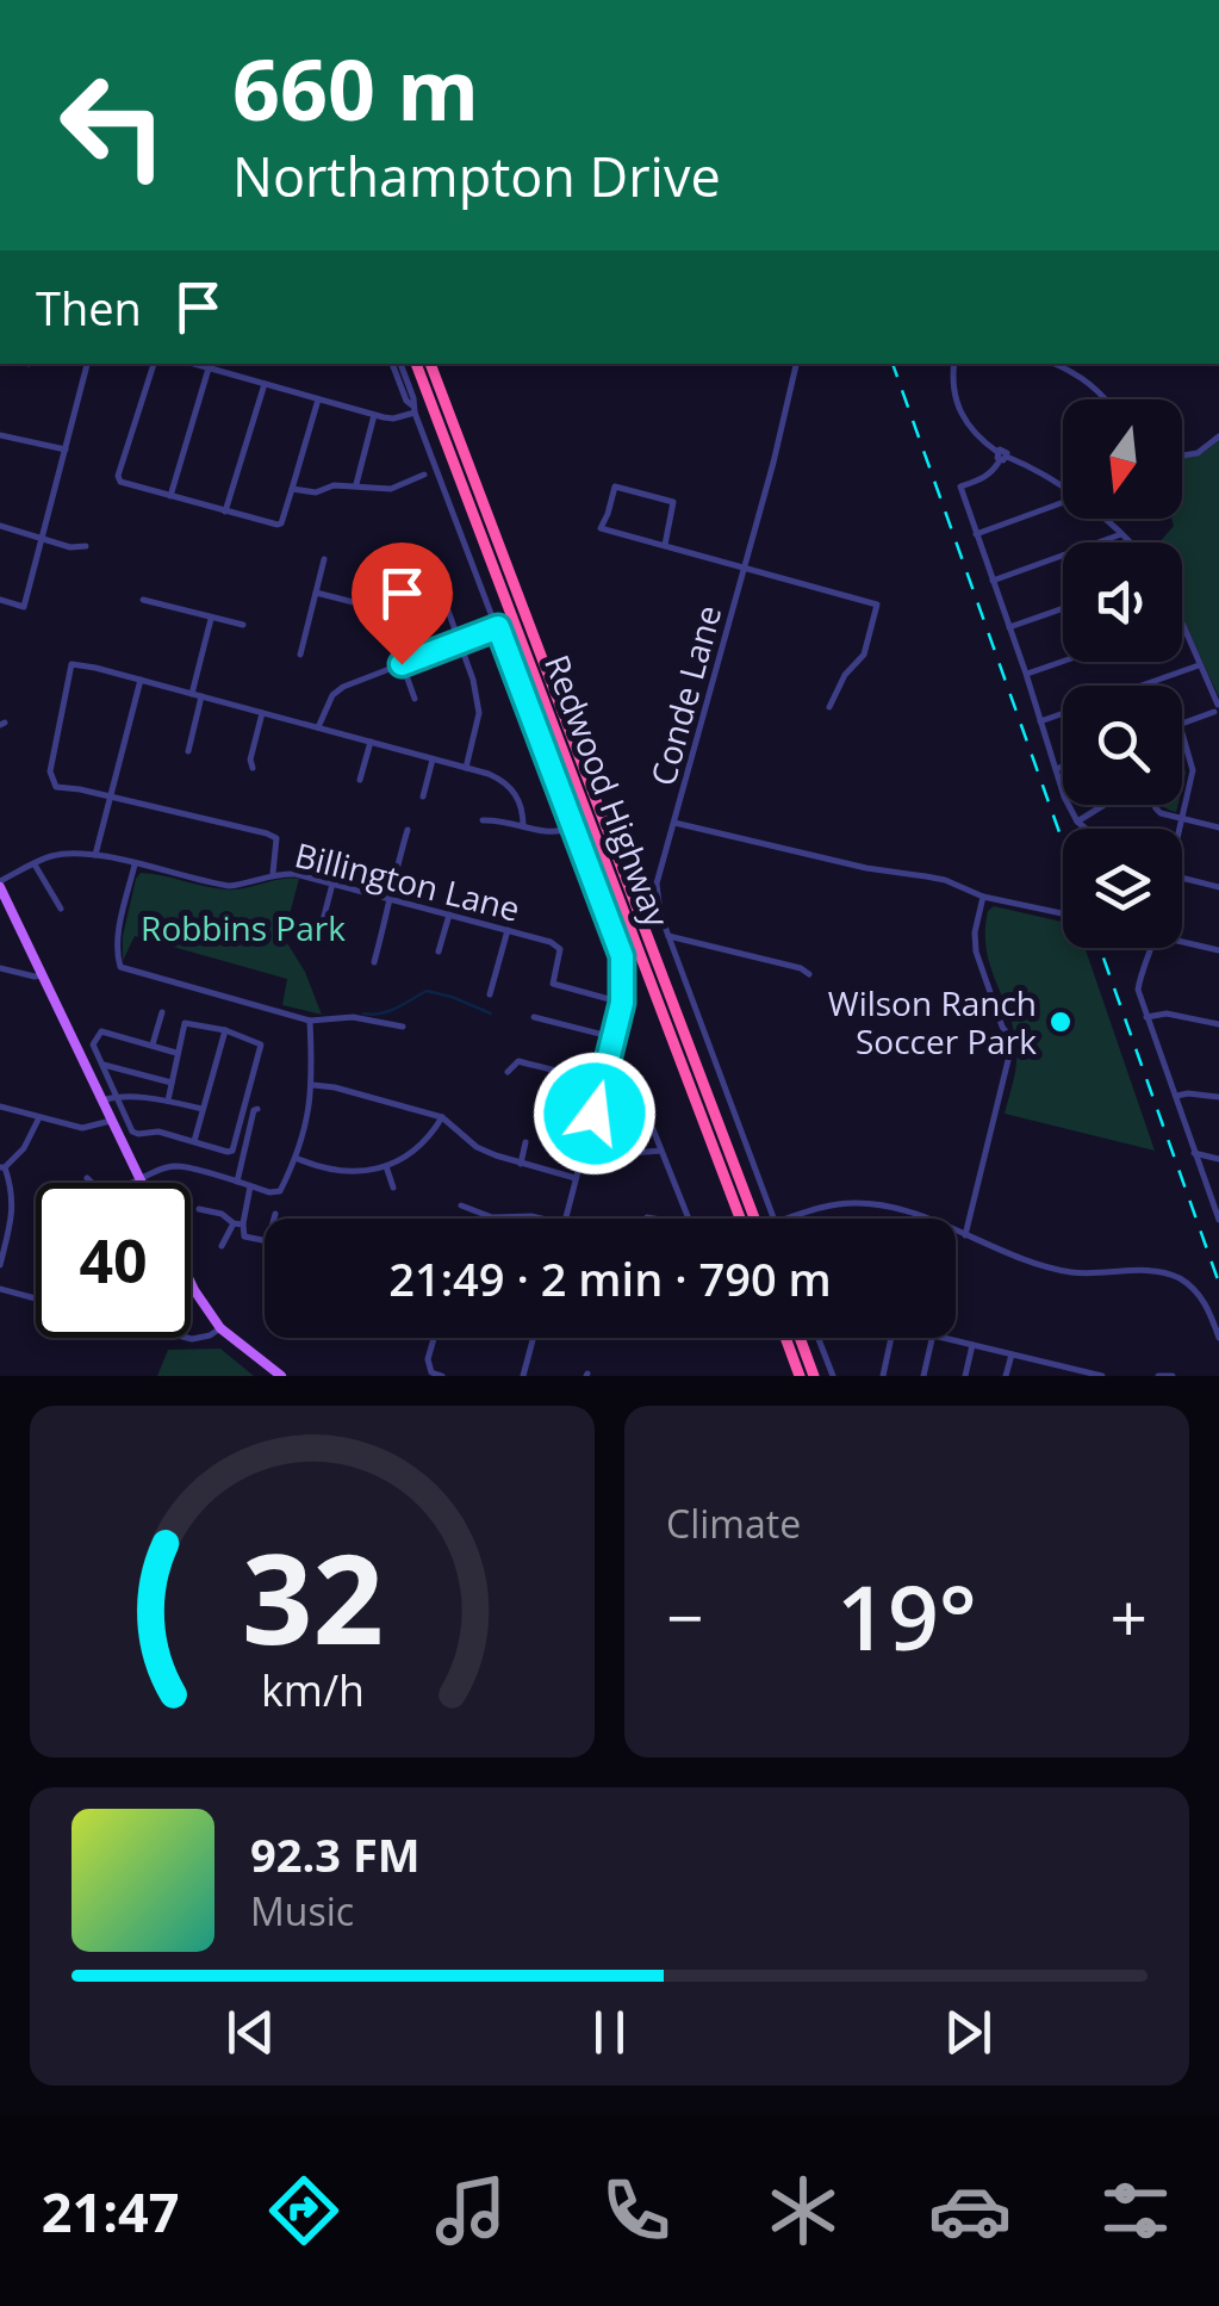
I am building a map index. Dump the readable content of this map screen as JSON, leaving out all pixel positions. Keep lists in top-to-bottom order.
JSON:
{
  "streets": {
    "highway": ["Redwood Highway"],
    "street": ["Conde Lane", "Billington Lane"]
  },
  "parks": ["Robbins Park"],
  "places": ["Wilson Ranch Soccer Park"],
  "north": "bottom",
  "page": {
    "turn": ["660 m", "Northampton Drive"],
    "then": "Then",
    "limit": "40",
    "trip": "21:49 · 2 min · 790 m",
    "tile": "Climate",
    "heat": ["−", "19°", "+"],
    "song": ["92.3 FM", "Music"],
    "tabs": "21:47",
    "gauge": ["32", "km/h"]
  }
}
